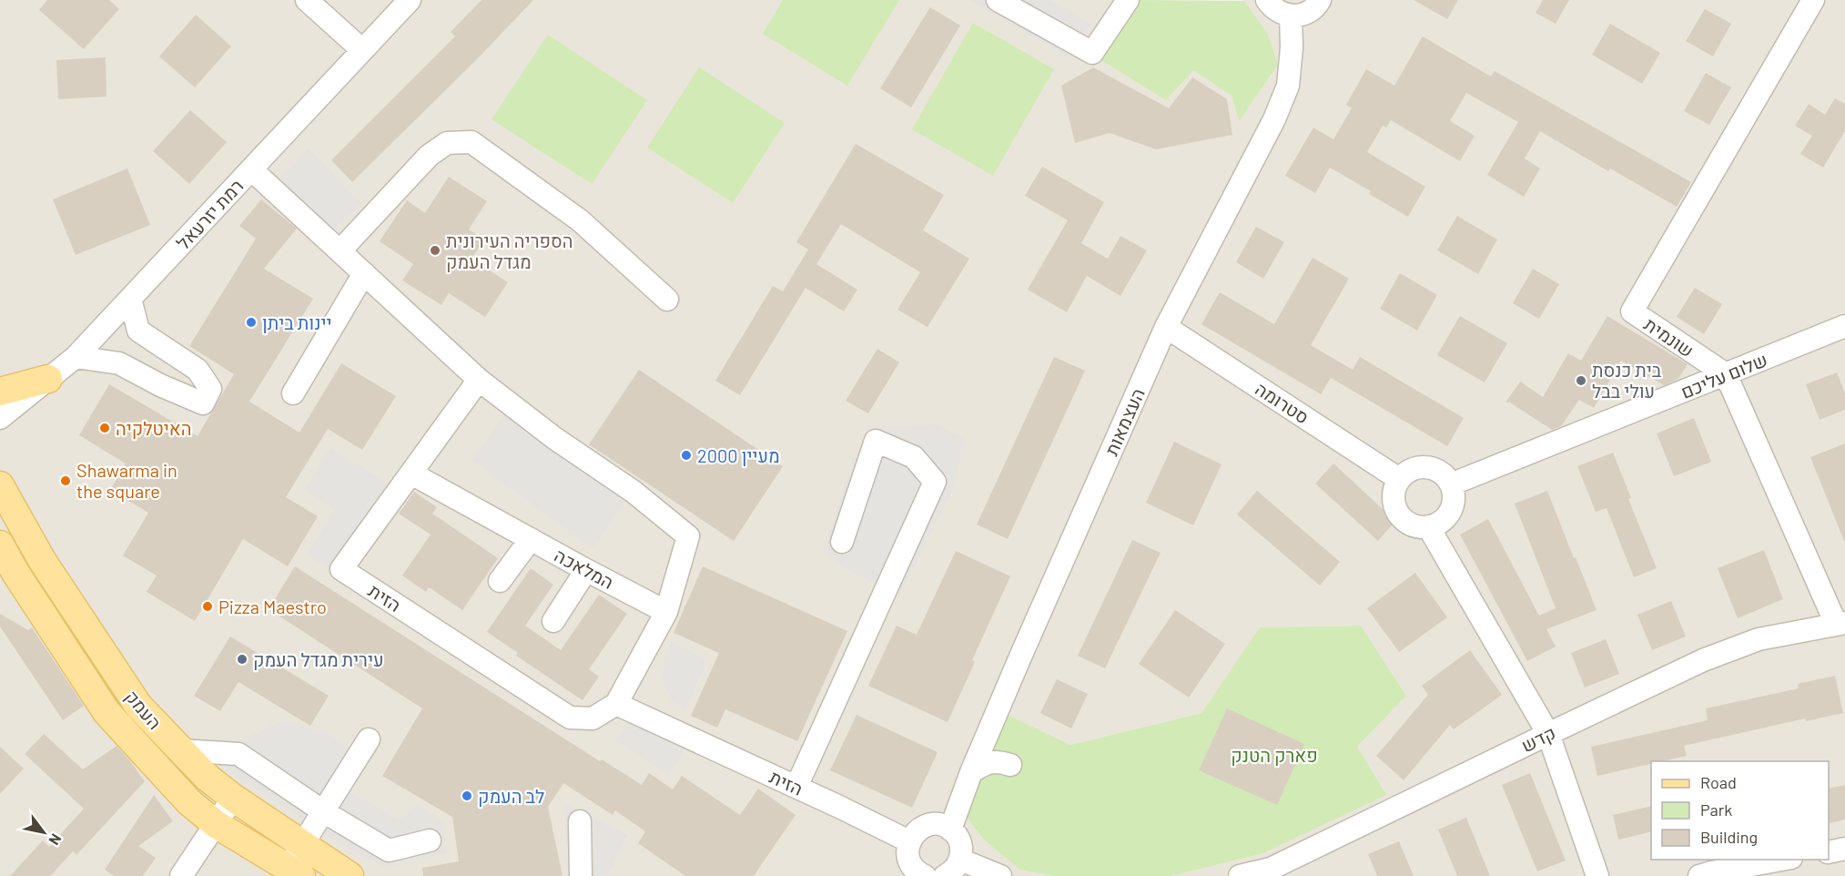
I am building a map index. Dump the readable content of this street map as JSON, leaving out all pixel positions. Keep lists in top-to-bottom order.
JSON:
{
  "streets": {
    "main road": ["העמק"],
    "street": [
      "רמת יזרעאל",
      "שונמית",
      "שלום עליכם",
      "סטרומה",
      "העצמאות",
      "המלאכה",
      "הזית",
      "קדש"
    ]
  },
  "crossings": [
    ["שונמית", "שלום עליכם"],
    ["שלום עליכם", "סטרומה"],
    ["סטרומה", "העצמאות"],
    ["המלאכה", "הזית"]
  ],
  "parks": ["פארק הטנק"],
  "places": [
    "הספריה העירונית מגדל העמק",
    "יינות ביתן",
    "בית כנסת עולי בבל",
    "האיטלקיה",
    "מעיין 2000",
    "Shawarma in the square",
    "Pizza Maestro",
    "עירית מגדל העמק",
    "לב העמק"
  ],
  "legend": ["Road", "Park", "Building"],
  "north": "bottom right"
}
